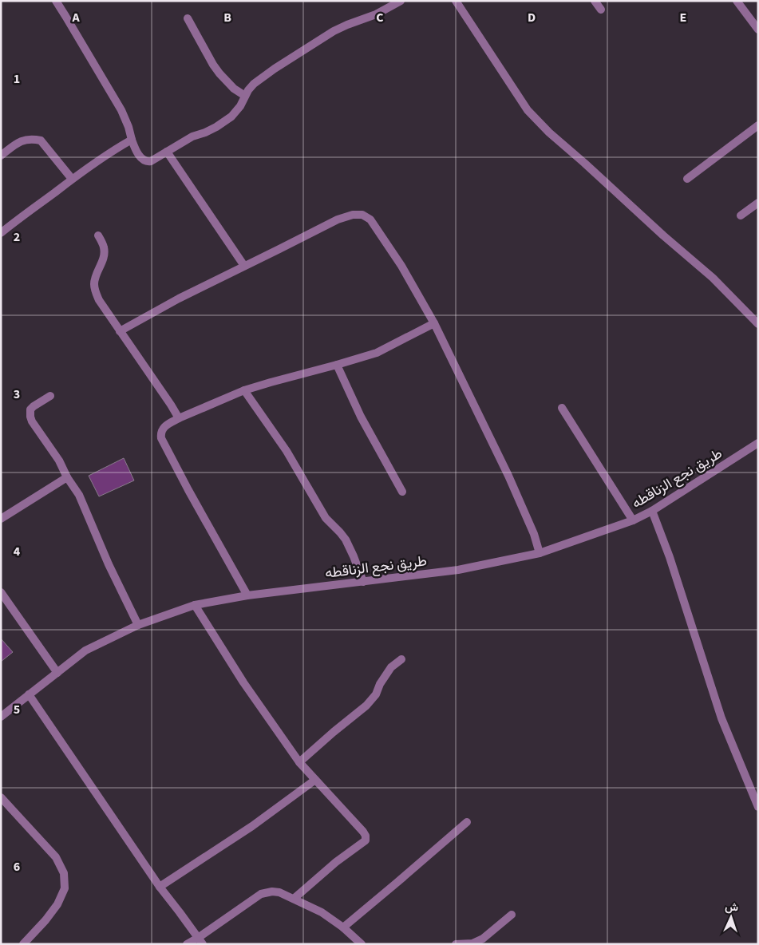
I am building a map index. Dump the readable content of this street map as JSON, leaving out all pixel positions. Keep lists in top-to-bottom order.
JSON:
{
  "streets": {
    "street": ["طريق نجع الزناقطه"]
  },
  "north": "top",
  "grid": {
    "columns": [
      "A",
      "B",
      "C",
      "D",
      "E"
    ],
    "rows": [
      "1",
      "2",
      "3",
      "4",
      "5",
      "6"
    ]
  }
}
